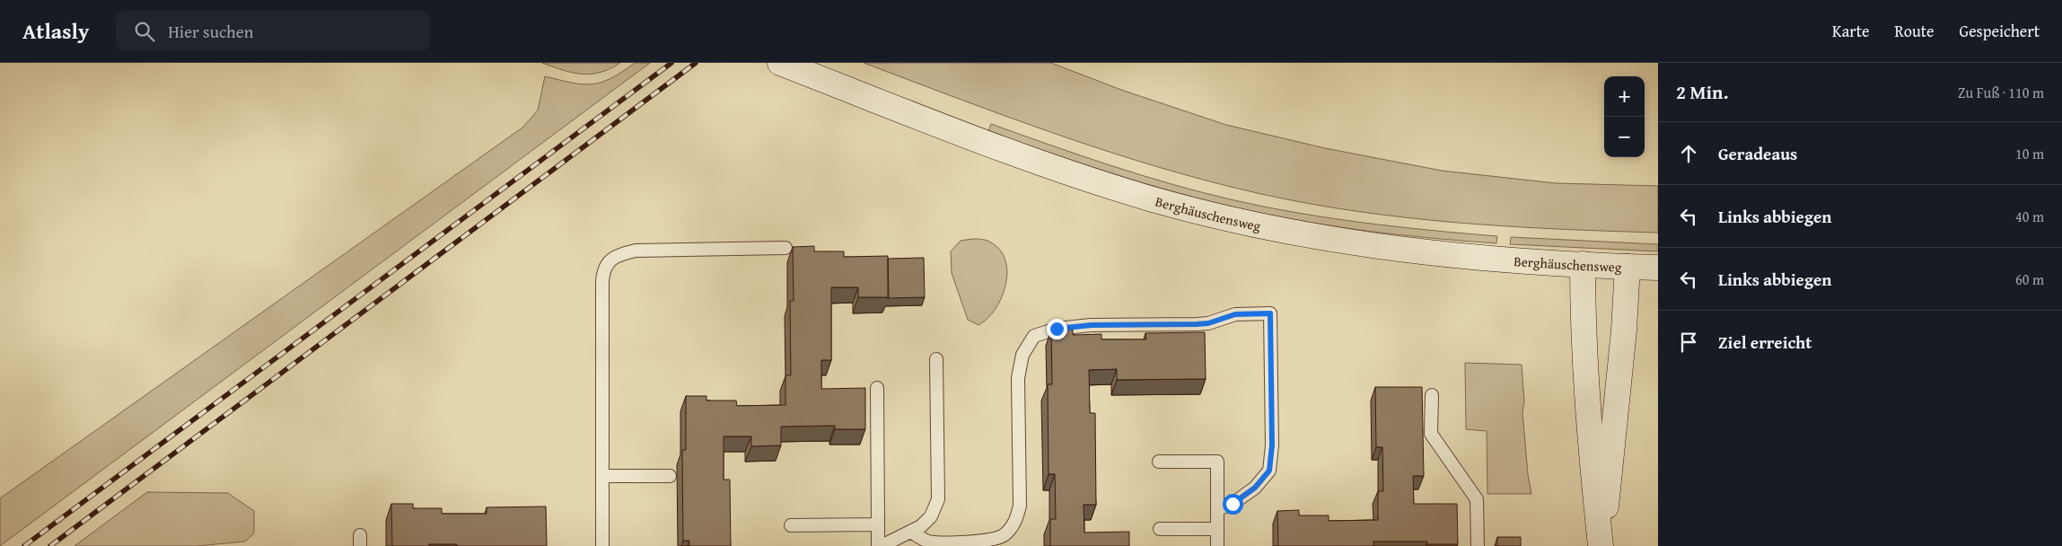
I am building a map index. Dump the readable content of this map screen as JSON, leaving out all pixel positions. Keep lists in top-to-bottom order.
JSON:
{
  "streets": {
    "main road": ["Berghäuschensweg"]
  },
  "page": {
    "header": "Atlasly",
    "search": "Hier suchen",
    "nav": ["Karte", "Route", "Gespeichert"],
    "heading": ["2 Min.", "Zu Fuß · 110 m"],
    "map_buttons": ["+", "−"],
    "list": [
      ["Geradeaus", "10 m"],
      ["Links abbiegen", "40 m"],
      ["Links abbiegen", "60 m"],
      "Ziel erreicht"
    ]
  }
}
